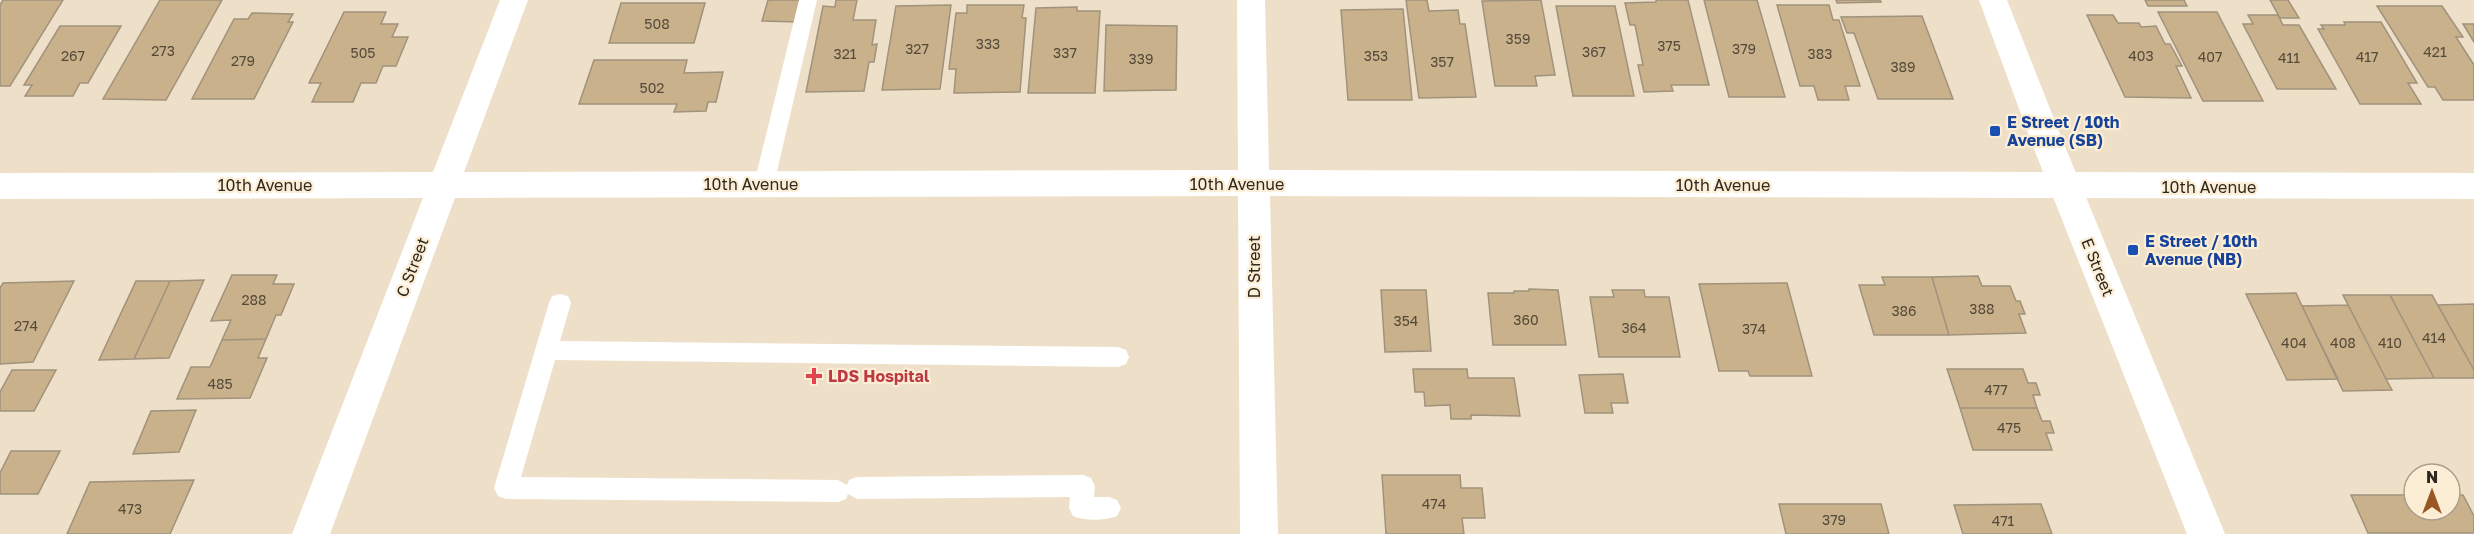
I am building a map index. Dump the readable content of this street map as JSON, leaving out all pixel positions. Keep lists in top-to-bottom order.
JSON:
{
  "streets": {
    "street": [
      "10th Avenue",
      "C Street",
      "D Street",
      "E Street"
    ]
  },
  "crossings": [
    ["10th Avenue", "C Street"],
    ["10th Avenue", "D Street"],
    ["10th Avenue", "E Street"]
  ],
  "places": {
    "transit": ["E Street / 10th Avenue (SB)", "E Street / 10th Avenue (NB)"],
    "health": ["LDS Hospital"]
  },
  "house_numbers": [
    "508",
    "359",
    "333",
    "375",
    "327",
    "379",
    "273",
    "367",
    "421",
    "505",
    "337",
    "321",
    "383",
    "267",
    "353",
    "403",
    "407",
    "417",
    "411",
    "339",
    "279",
    "357",
    "389",
    "502",
    "288",
    "388",
    "386",
    "360",
    "354",
    "274",
    "364",
    "374",
    "414",
    "404",
    "408",
    "410",
    "485",
    "477",
    "475",
    "474",
    "473",
    "379",
    "471"
  ],
  "north": "top"
}
